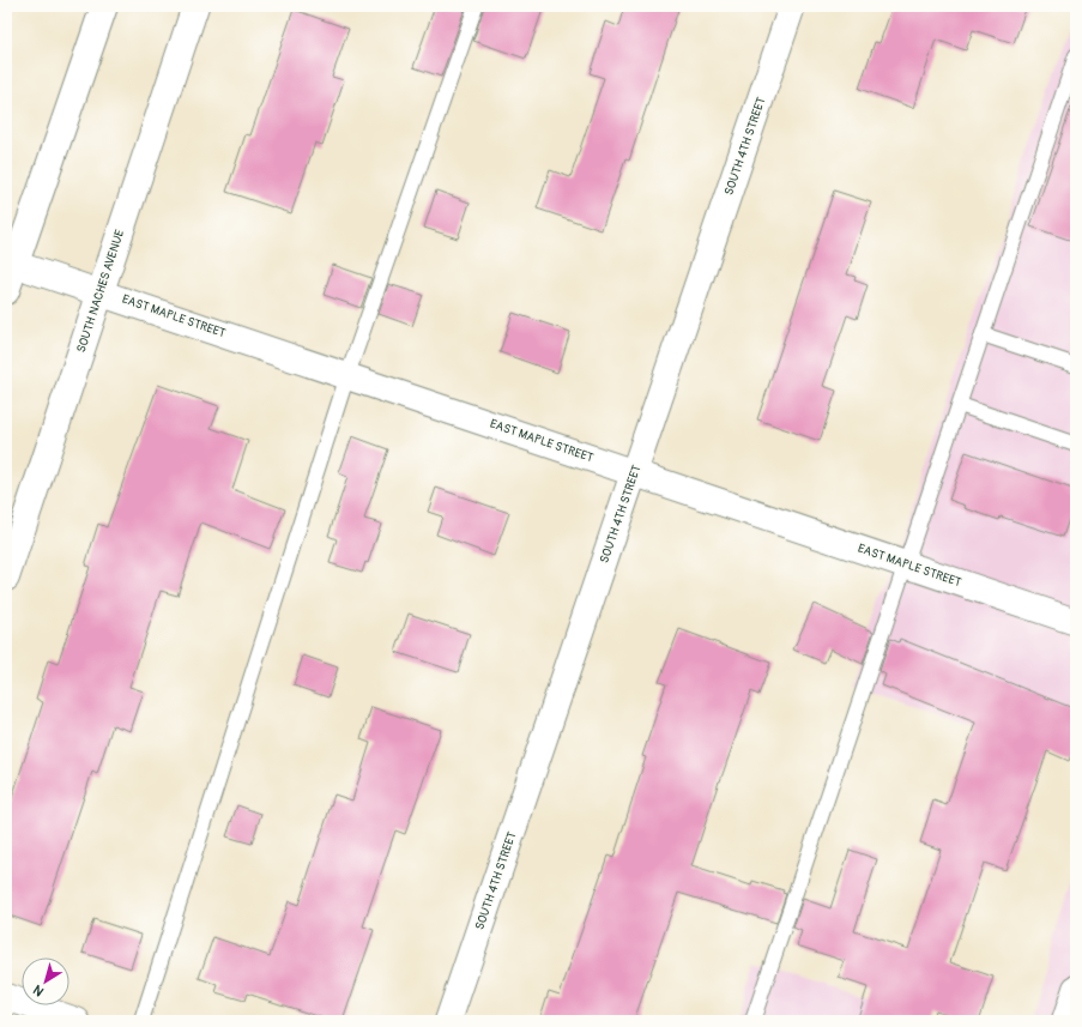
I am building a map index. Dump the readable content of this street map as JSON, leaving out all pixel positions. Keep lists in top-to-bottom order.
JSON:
{
  "streets": {
    "street": ["SOUTH 4TH STREET", "SOUTH NACHES AVENUE", "EAST MAPLE STREET"]
  },
  "crossings": [
    ["SOUTH 4TH STREET", "EAST MAPLE STREET"],
    ["SOUTH NACHES AVENUE", "EAST MAPLE STREET"]
  ],
  "north": "bottom left"
}
